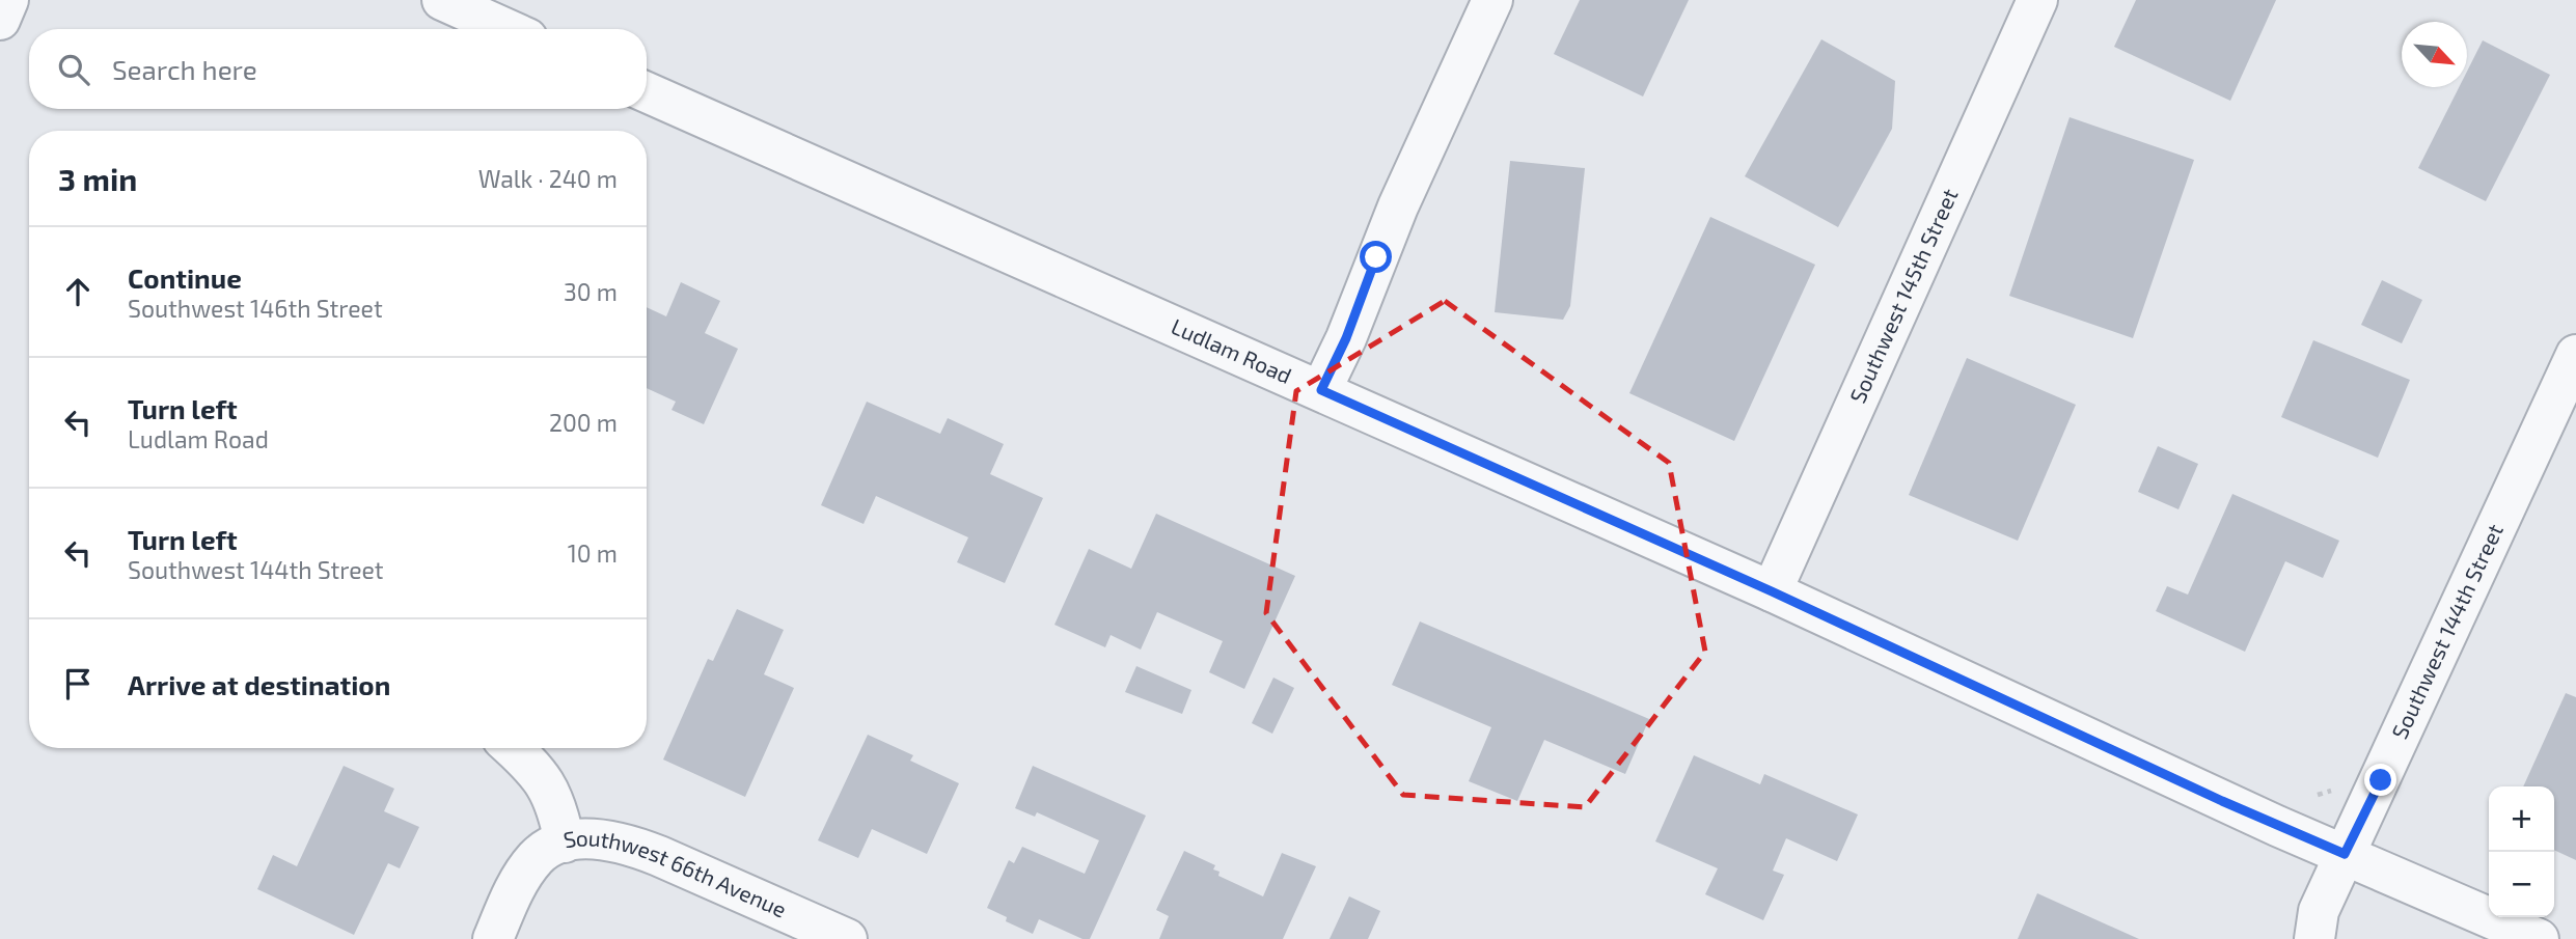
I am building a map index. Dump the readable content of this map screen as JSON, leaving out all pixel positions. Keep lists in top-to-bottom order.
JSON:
{
  "streets": {
    "street": [
      "Southwest 145th Street",
      "Ludlam Road",
      "Southwest 144th Street",
      "Southwest 66th Avenue"
    ]
  },
  "crossings": [
    ["Southwest 145th Street", "Ludlam Road"],
    ["Ludlam Road", "Southwest 144th Street"]
  ],
  "north": "bottom right",
  "page": {
    "search": "Search here",
    "heading": ["3 min", "Walk · 240 m"],
    "list": [
      ["Continue", "Southwest 146th Street", "30 m"],
      ["Turn left", "Ludlam Road", "200 m"],
      ["Turn left", "Southwest 144th Street", "10 m"],
      "Arrive at destination"
    ],
    "map_buttons": ["+", "−"]
  }
}
